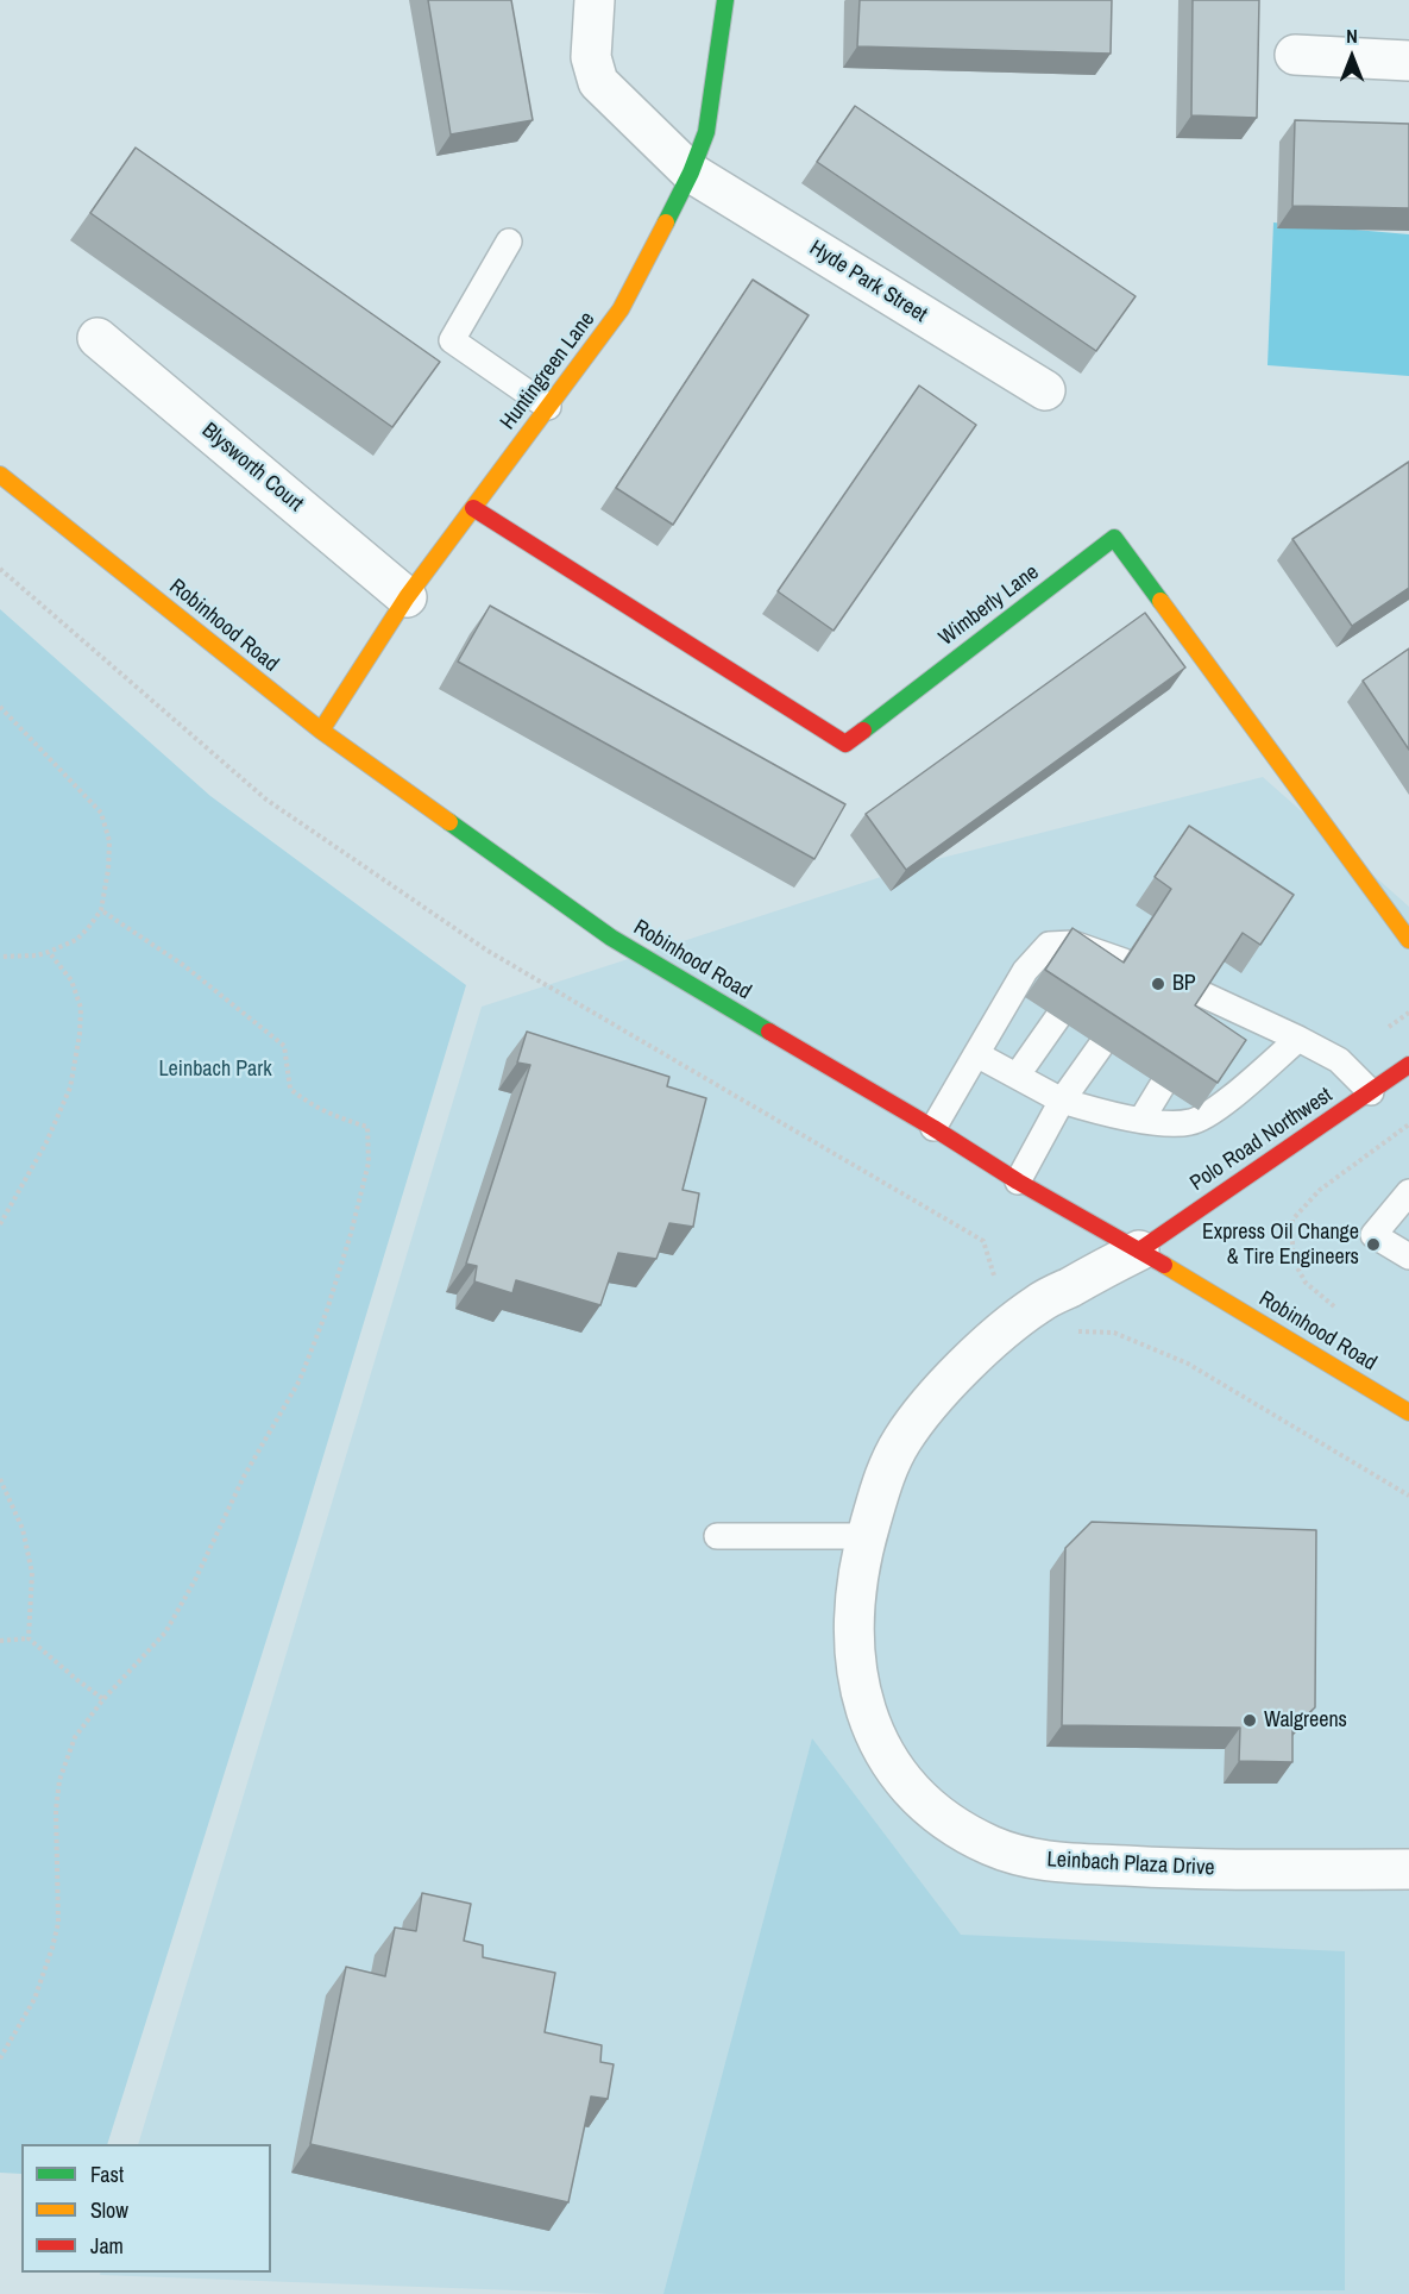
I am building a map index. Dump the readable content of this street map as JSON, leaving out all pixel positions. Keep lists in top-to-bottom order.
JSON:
{
  "streets": {
    "street": [
      "Hyde Park Street",
      "Huntingreen Lane",
      "Blysworth Court",
      "Wimberly Lane",
      "Robinhood Road",
      "Polo Road Northwest",
      "Leinbach Plaza Drive"
    ]
  },
  "crossings": [
    ["Hyde Park Street", "Huntingreen Lane"],
    ["Huntingreen Lane", "Blysworth Court"],
    ["Huntingreen Lane", "Wimberly Lane"],
    ["Huntingreen Lane", "Robinhood Road"],
    ["Robinhood Road", "Polo Road Northwest"],
    ["Robinhood Road", "Leinbach Plaza Drive"],
    ["Polo Road Northwest", "Leinbach Plaza Drive"]
  ],
  "parks": ["Leinbach Park"],
  "places": ["BP", "Express Oil Change & Tire Engineers", "Walgreens"],
  "legend": ["Fast", "Slow", "Jam"],
  "north": "top"
}
